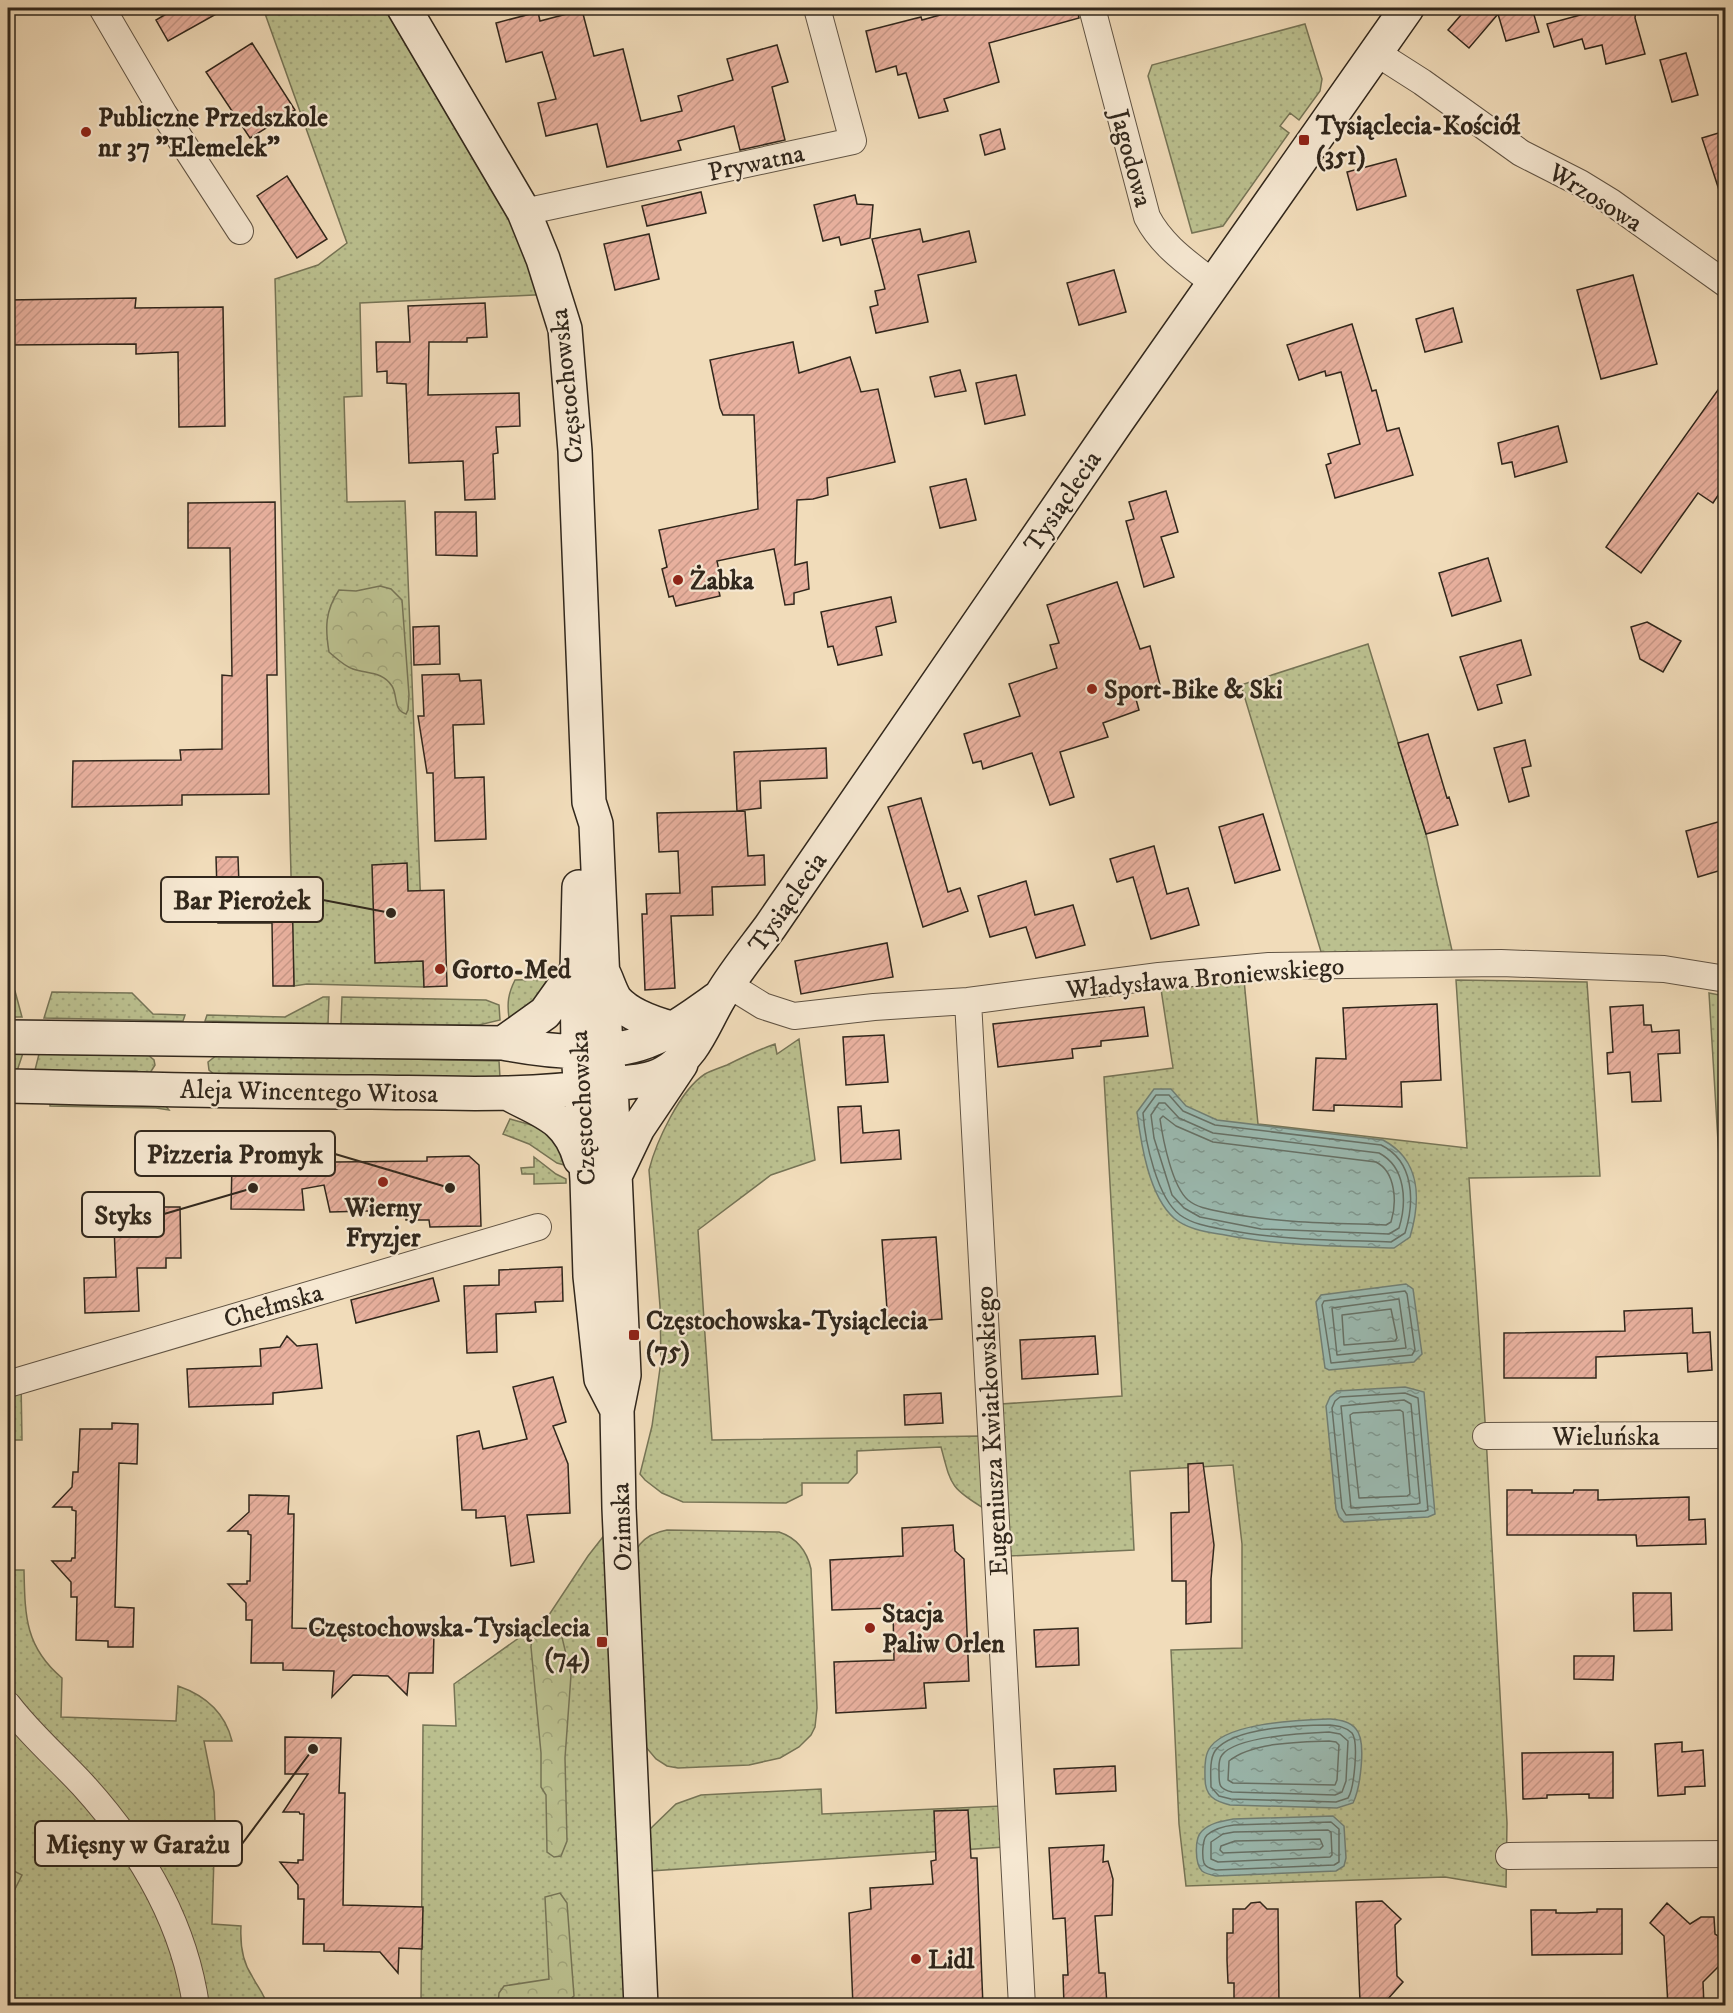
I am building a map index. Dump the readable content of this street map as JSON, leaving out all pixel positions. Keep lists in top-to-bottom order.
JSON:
{
  "streets": {
    "street": [
      "Jagodowa",
      "Prywatna",
      "Wrzosowa",
      "Częstochowska",
      "Tysiąclecia",
      "Władysława Broniewskiego",
      "Aleja Wincentego Witosa",
      "Chełmska",
      "Eugeniusza Kwiatkowskiego",
      "Wieluńska",
      "Ozimska"
    ]
  },
  "crossings": [
    ["Jagodowa", "Tysiąclecia"],
    ["Prywatna", "Częstochowska"],
    ["Wrzosowa", "Tysiąclecia"],
    ["Częstochowska", "Tysiąclecia"],
    ["Częstochowska", "Aleja Wincentego Witosa"],
    ["Częstochowska", "Ozimska"],
    ["Tysiąclecia", "Władysława Broniewskiego"],
    ["Tysiąclecia", "Aleja Wincentego Witosa"],
    ["Władysława Broniewskiego", "Eugeniusza Kwiatkowskiego"]
  ],
  "places": {
    "other": [
      "Publiczne Przedszkole nr 37 \"Elemelek\"",
      "Żabka",
      "Sport-Bike & Ski",
      "Bar Pierożek",
      "Gorto-Med",
      "Wierny Fryzjer",
      "Styks",
      "Pizzeria Promyk",
      "Stacja Paliw Orlen",
      "Mięsny w Garażu",
      "Lidl"
    ],
    "transit": ["Tysiąclecia-Kościół (351)", "Częstochowska-Tysiąclecia (75)", "Częstochowska-Tysiąclecia (74)"]
  }
}
